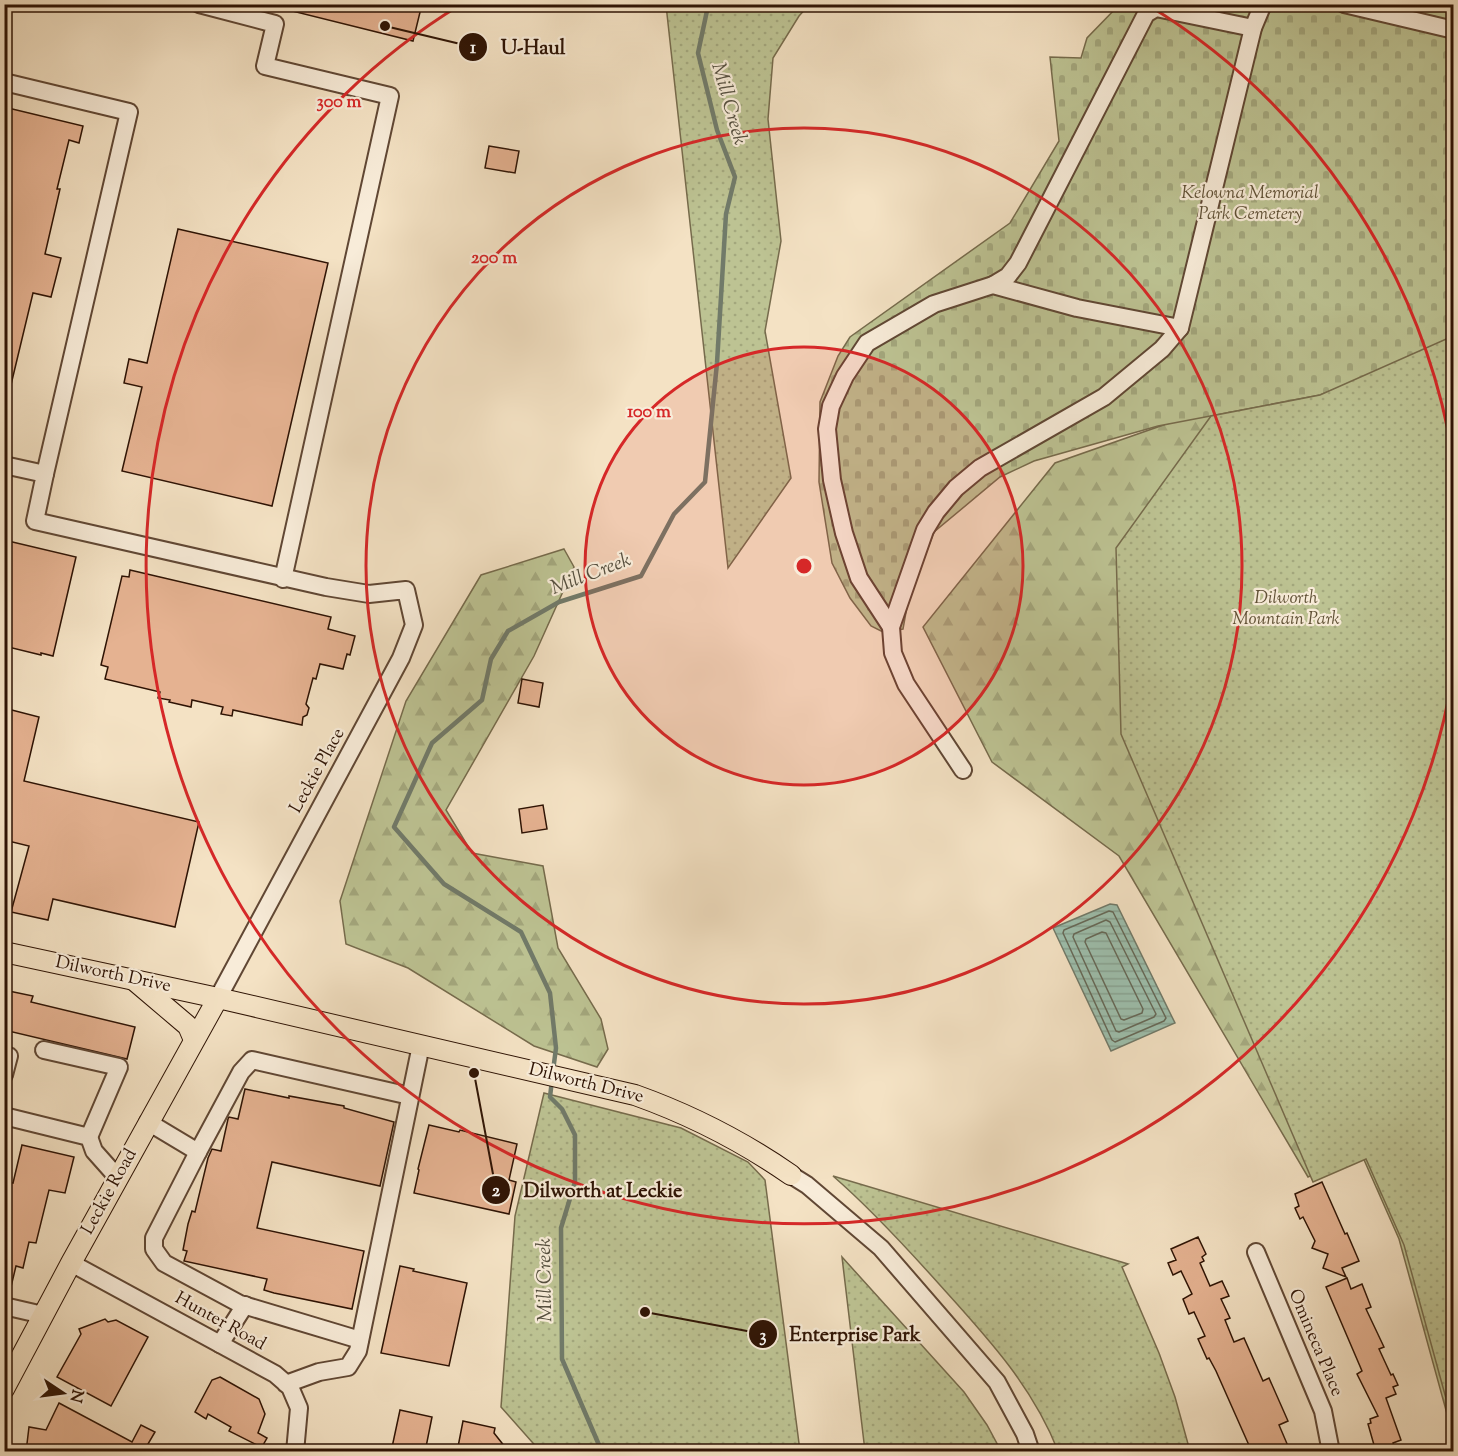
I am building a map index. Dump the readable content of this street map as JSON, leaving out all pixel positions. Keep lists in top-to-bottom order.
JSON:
{
  "streets": {
    "main road": ["Dilworth Drive", "Leckie Road"],
    "street": ["Leckie Place", "Hunter Road", "Omineca Place"]
  },
  "crossings": [
    ["Leckie Place", "Dilworth Drive"],
    ["Leckie Place", "Leckie Road"],
    ["Dilworth Drive", "Leckie Road"],
    ["Leckie Road", "Hunter Road"]
  ],
  "water": ["Mill Creek"],
  "parks": ["Kelowna Memorial Park Cemetery", "Dilworth Mountain Park"],
  "places": ["U-Haul", "Dilworth at Leckie", "Enterprise Park"],
  "north": "right",
  "rings": ["300 m", "200 m", "100 m"]
}
